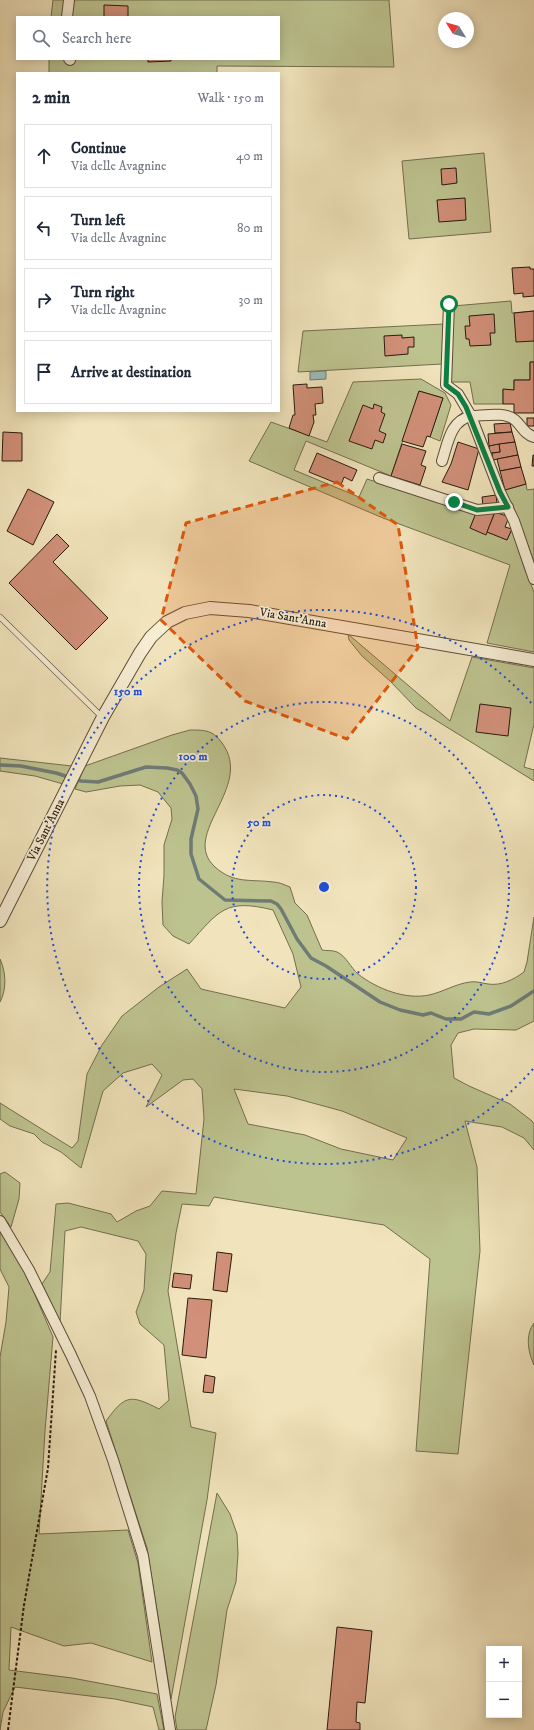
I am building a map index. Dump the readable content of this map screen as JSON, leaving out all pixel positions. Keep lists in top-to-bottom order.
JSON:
{
  "streets": {
    "street": ["Via Sant'Anna"]
  },
  "north": "top left",
  "page": {
    "search": "Search here",
    "heading": ["2 min", "Walk · 150 m"],
    "list": [
      ["Continue", "Via delle Avagnine", "40 m"],
      ["Turn left", "Via delle Avagnine", "80 m"],
      ["Turn right", "Via delle Avagnine", "30 m"],
      "Arrive at destination"
    ],
    "map_buttons": ["+", "−"]
  },
  "rings": ["150 m", "100 m", "50 m"]
}
